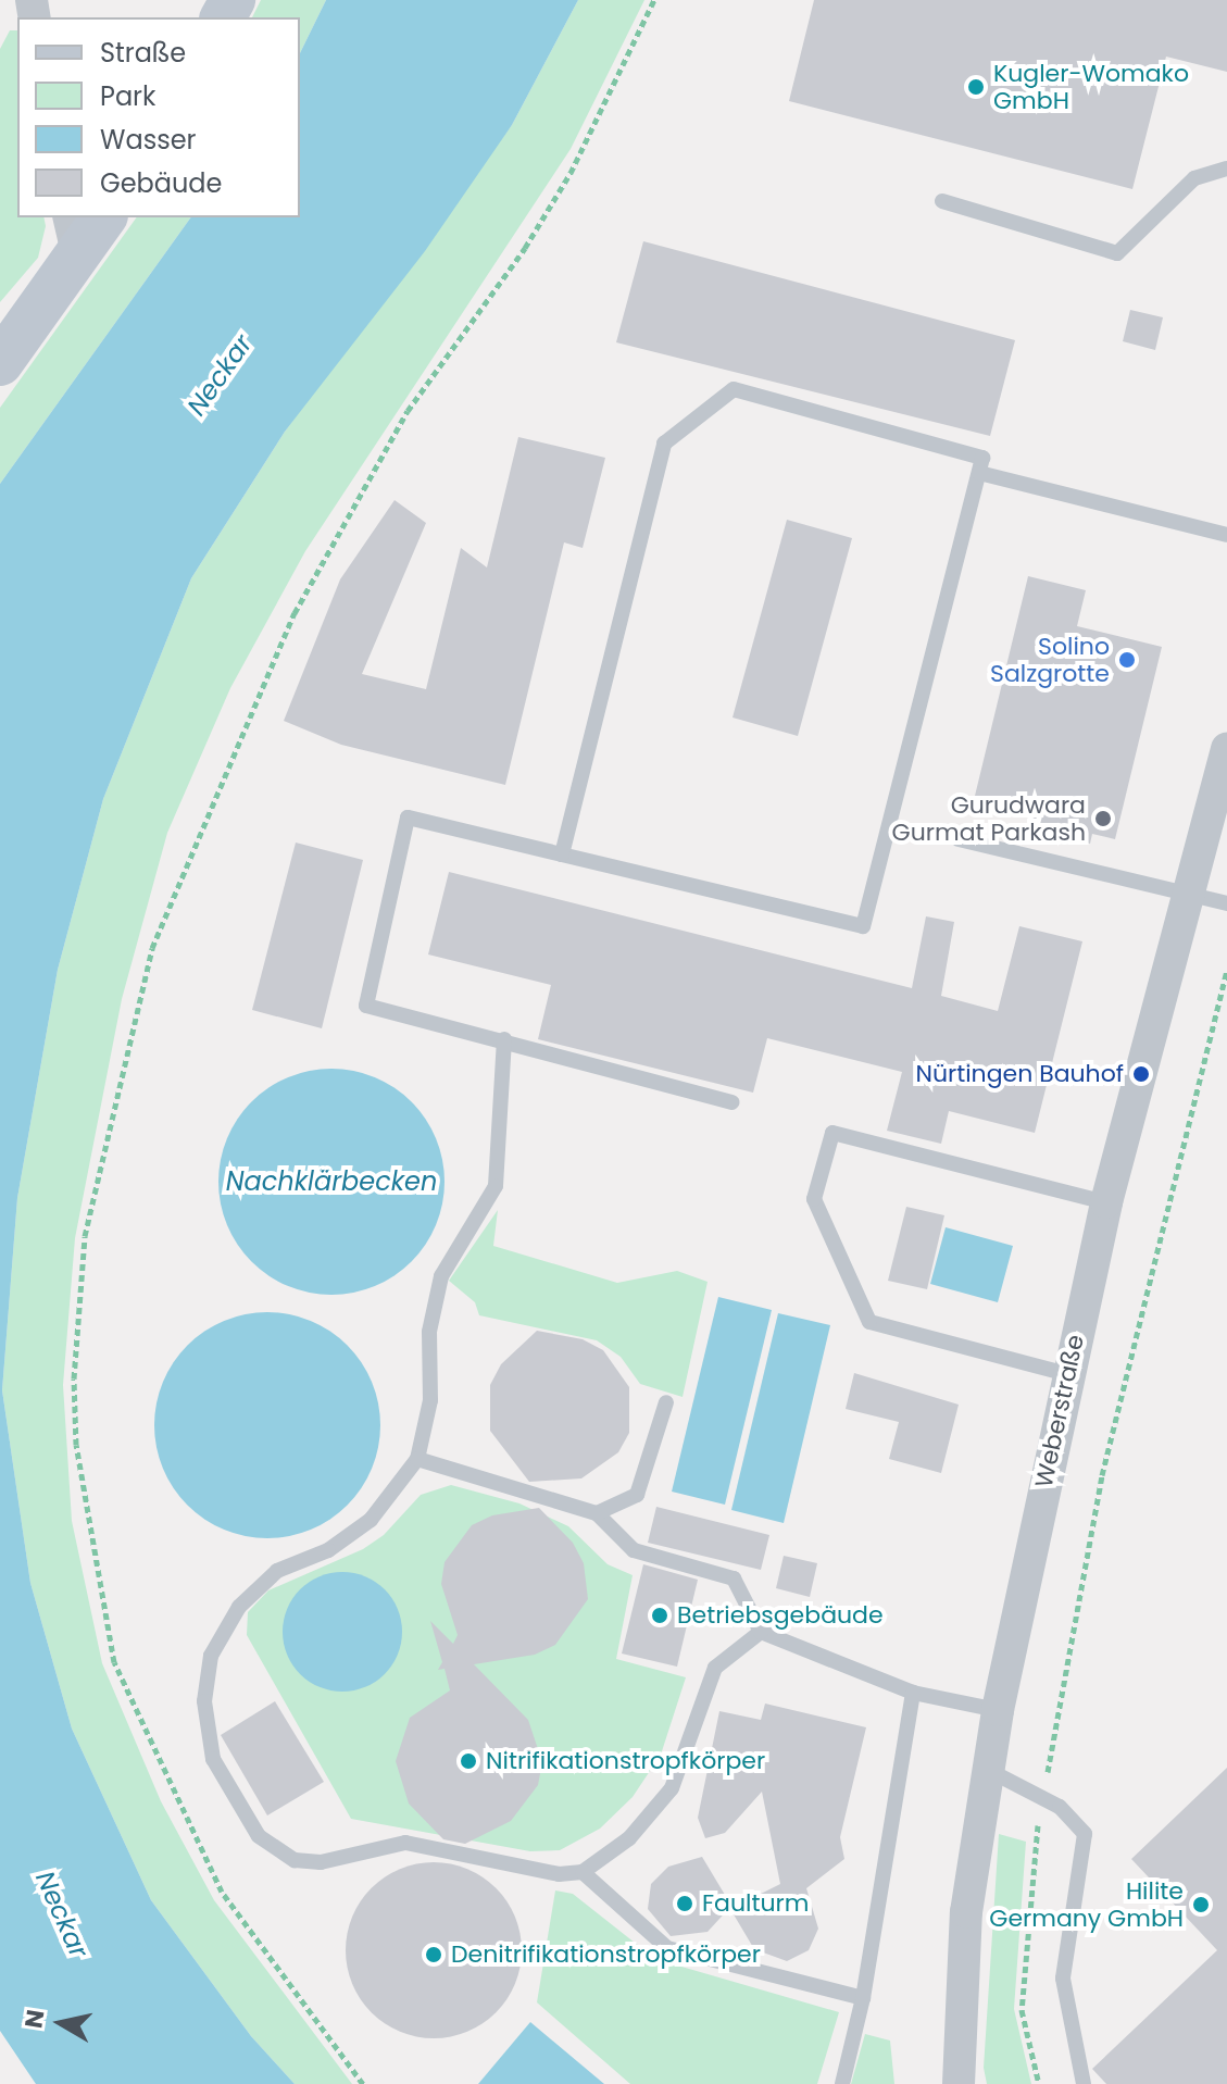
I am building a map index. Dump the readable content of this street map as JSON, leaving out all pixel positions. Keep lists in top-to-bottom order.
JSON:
{
  "streets": {
    "street": ["Weberstraße"]
  },
  "water": ["Neckar", "Nachklärbecken"],
  "places": [
    "Kugler-Womako GmbH",
    "Solino Salzgrotte",
    "Gurudwara Gurmat Parkash",
    "Nürtingen Bauhof",
    "Betriebsgebäude",
    "Nitrifikationstropfkörper",
    "Faulturm",
    "Hilite Germany GmbH",
    "Denitrifikationstropfkörper"
  ],
  "legend": [
    "Straße",
    "Park",
    "Wasser",
    "Gebäude"
  ],
  "north": "left"
}
